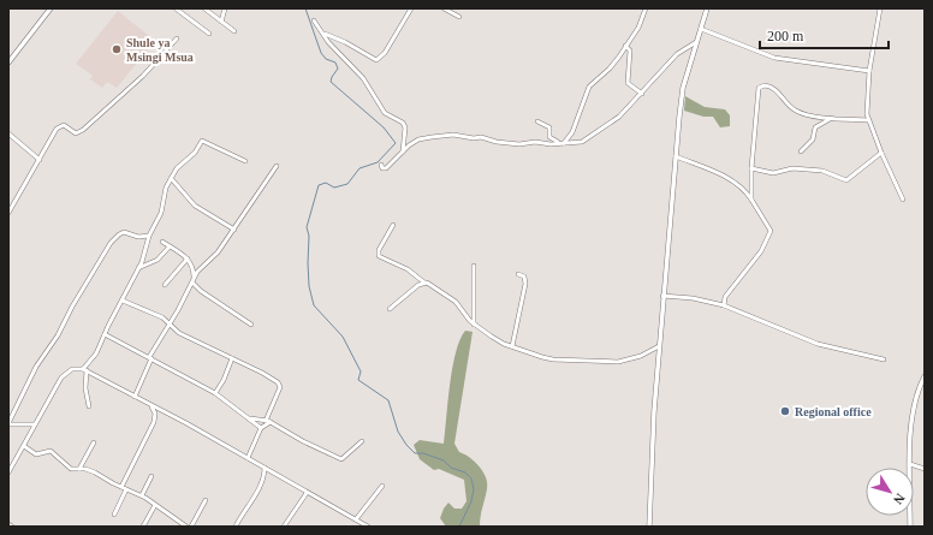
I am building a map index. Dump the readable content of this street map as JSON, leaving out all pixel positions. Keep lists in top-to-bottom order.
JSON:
{
  "places": ["Shule ya Msingi Msua", "Regional office"],
  "scale_bar": "200 m",
  "north": "bottom right"
}
